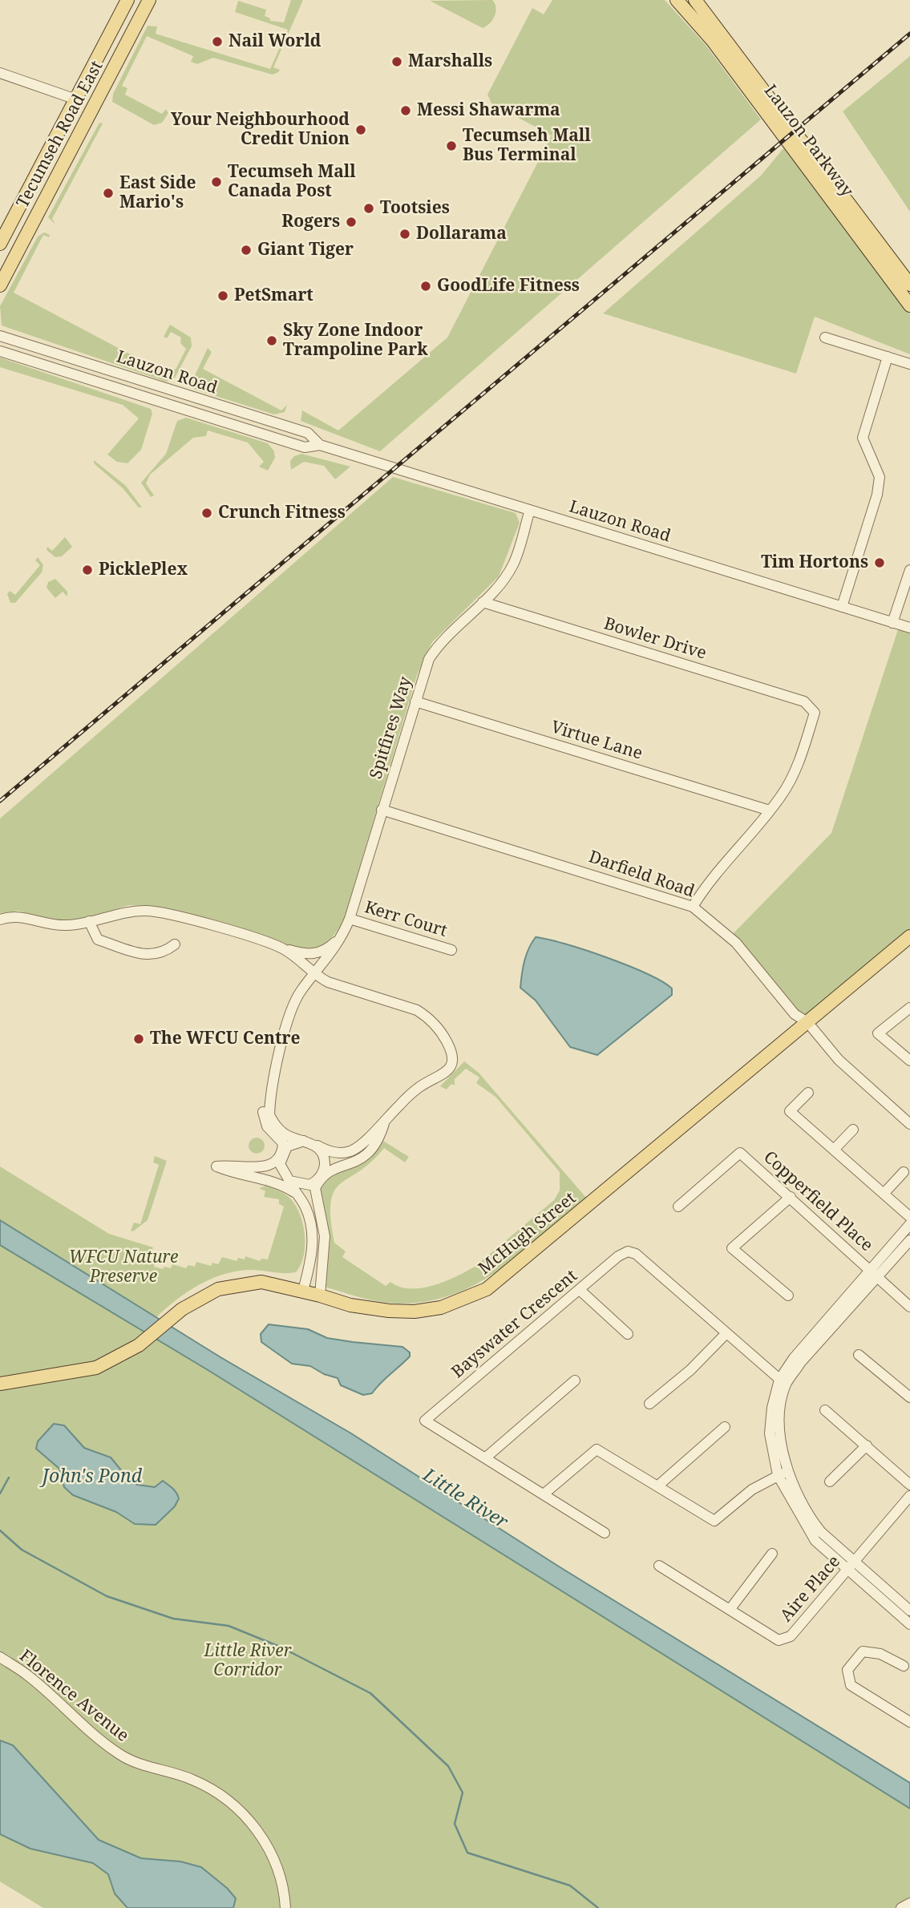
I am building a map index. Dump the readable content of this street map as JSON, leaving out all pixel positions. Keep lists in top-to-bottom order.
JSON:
{
  "streets": {
    "main road": ["Tecumseh Road East", "Lauzon Parkway", "McHugh Street"],
    "street": [
      "Lauzon Road",
      "Bowler Drive",
      "Spitfires Way",
      "Virtue Lane",
      "Darfield Road",
      "Kerr Court",
      "Copperfield Place",
      "Bayswater Crescent",
      "Aire Place",
      "Florence Avenue"
    ]
  },
  "crossings": [
    ["Lauzon Road", "Spitfires Way"],
    ["Bowler Drive", "Spitfires Way"],
    ["Bowler Drive", "Virtue Lane"],
    ["Spitfires Way", "Virtue Lane"],
    ["Spitfires Way", "Darfield Road"],
    ["Spitfires Way", "Kerr Court"],
    ["Darfield Road", "McHugh Street"]
  ],
  "water": ["John's Pond", "Little River"],
  "parks": ["WFCU Nature Preserve", "Little River Corridor"],
  "places": [
    "Nail World",
    "Marshalls",
    "Messi Shawarma",
    "Your Neighbourhood Credit Union",
    "Tecumseh Mall Bus Terminal",
    "Tecumseh Mall Canada Post",
    "East Side Mario's",
    "Tootsies",
    "Rogers",
    "Dollarama",
    "Giant Tiger",
    "GoodLife Fitness",
    "PetSmart",
    "Sky Zone Indoor Trampoline Park",
    "Crunch Fitness",
    "Tim Hortons",
    "PicklePlex",
    "The WFCU Centre"
  ]
}
